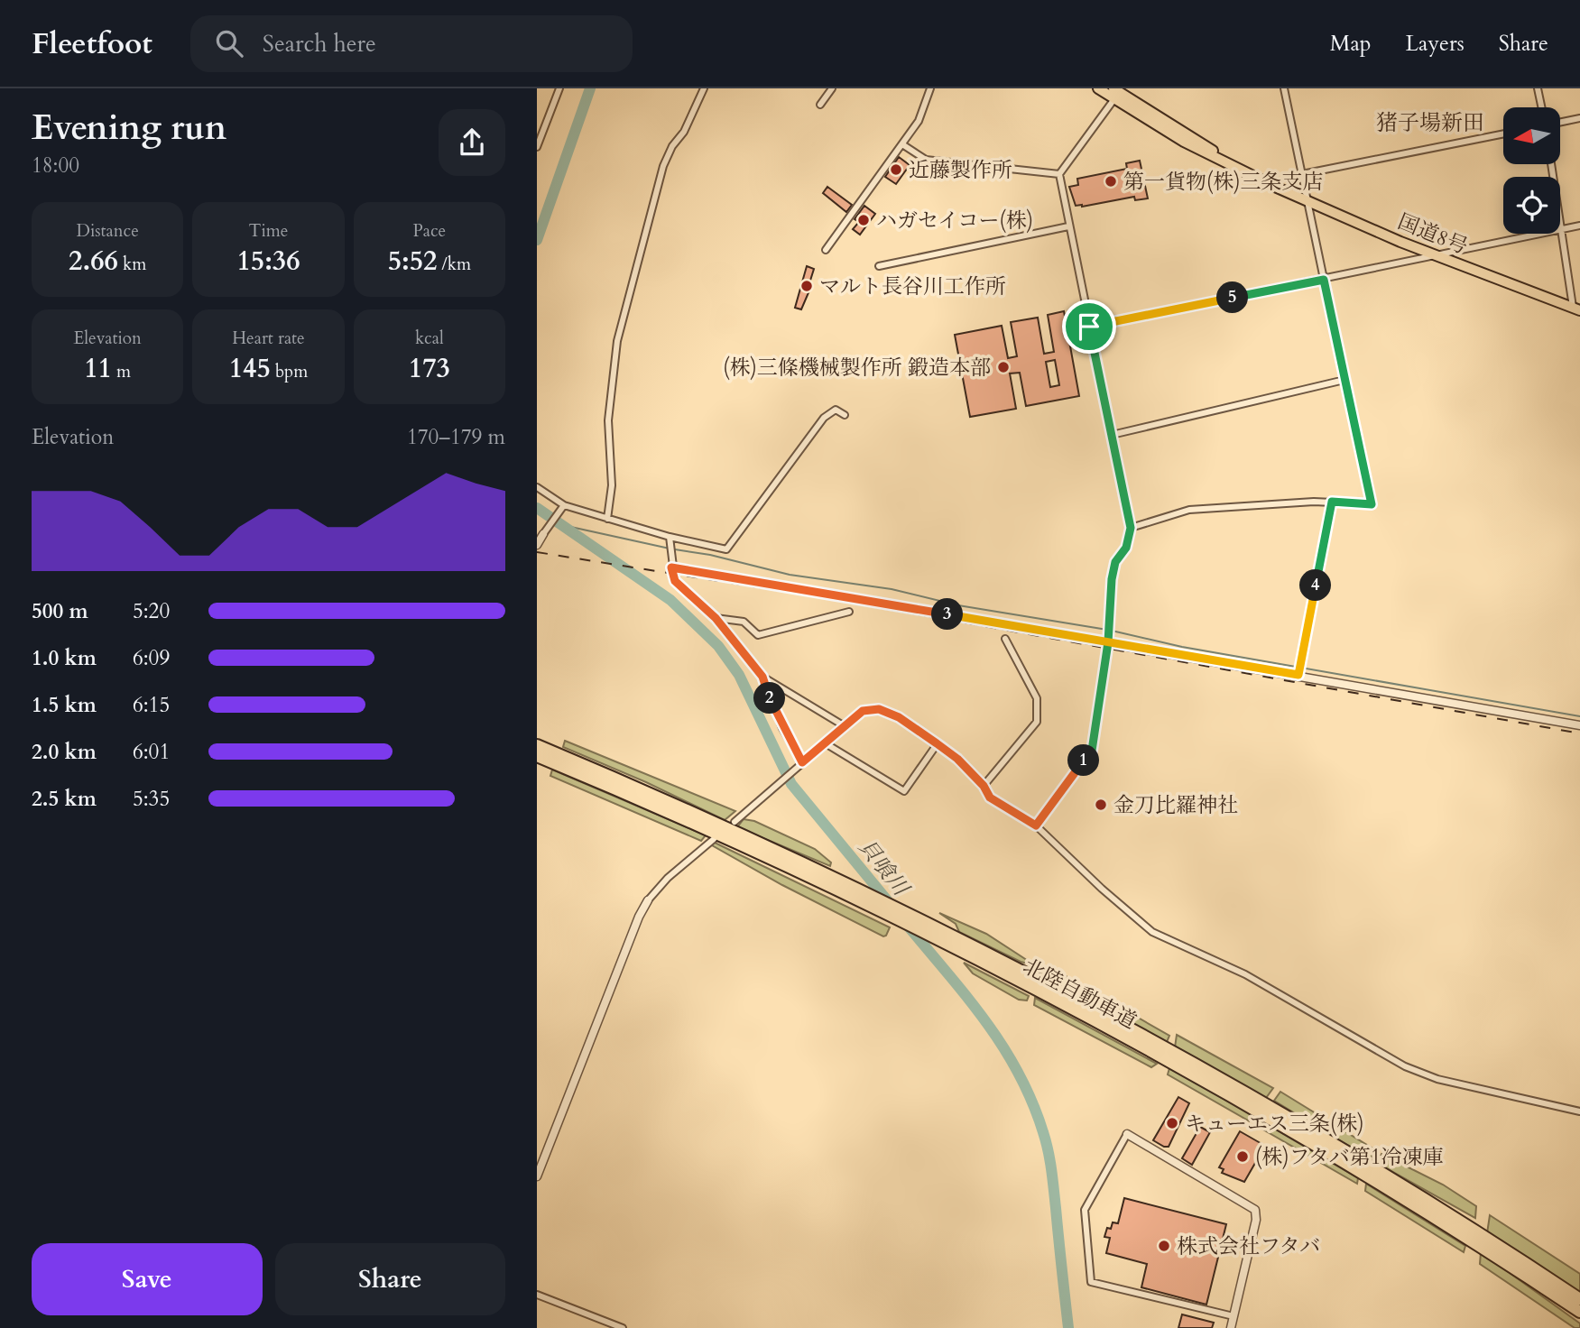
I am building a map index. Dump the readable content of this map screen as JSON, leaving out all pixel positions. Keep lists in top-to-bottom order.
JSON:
{
  "streets": {
    "highway": ["国道8号", "北陸自動車道"]
  },
  "districts": ["猪子場新田"],
  "water": ["貝喰川"],
  "places": [
    "近藤製作所",
    "第一貨物(株)三条支店",
    "ハガセイコー(株)",
    "マルト長谷川工作所",
    "(株)三條機械製作所 鍛造本部",
    "金刀比羅神社",
    "キューエス三条(株)",
    "(株)フタバ第1冷凍庫",
    "株式会社フタバ"
  ],
  "north": "left",
  "page": {
    "header": "Fleetfoot",
    "search": "Search here",
    "nav": ["Map", "Layers", "Share"],
    "heading": ["Evening run", "18:00"],
    "stats": [
      ["Distance", "2.66 km"],
      ["Time", "15:36"],
      ["Pace", "5:52 /km"],
      ["Elevation", "11 m"],
      ["Heart rate", "145 bpm"],
      ["kcal", "173"]
    ],
    "pins": [
      "5",
      "4",
      "3",
      "2",
      "1"
    ],
    "chart": ["Elevation", "170–179 m"],
    "list": [
      {
        "name": "500 m",
        "note": "5:20"
      },
      {
        "name": "1.0 km",
        "note": "6:09"
      },
      {
        "name": "1.5 km",
        "note": "6:15"
      },
      {
        "name": "2.0 km",
        "note": "6:01"
      },
      {
        "name": "2.5 km",
        "note": "5:35"
      }
    ],
    "buttons": ["Save", "Share"]
  }
}
